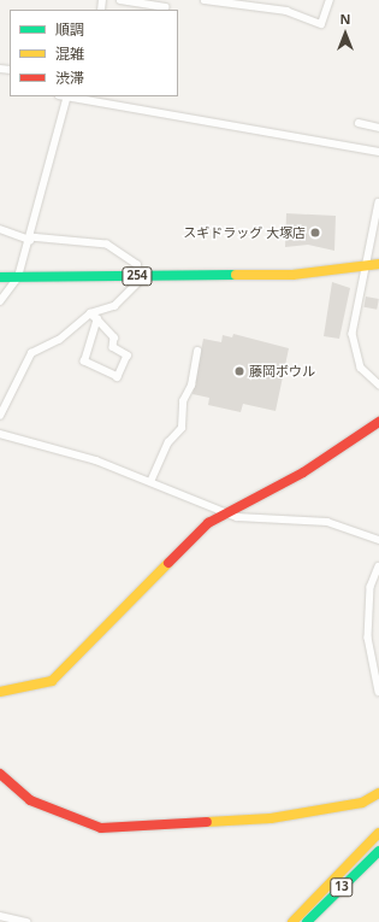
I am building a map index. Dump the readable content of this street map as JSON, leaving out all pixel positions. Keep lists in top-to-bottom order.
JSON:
{
  "streets": {
    "main road": ["254", "13"]
  },
  "places": ["スギドラッグ 大塚店", "藤岡ボウル"],
  "legend": ["順調", "混雑", "渋滞"],
  "north": "top"
}
